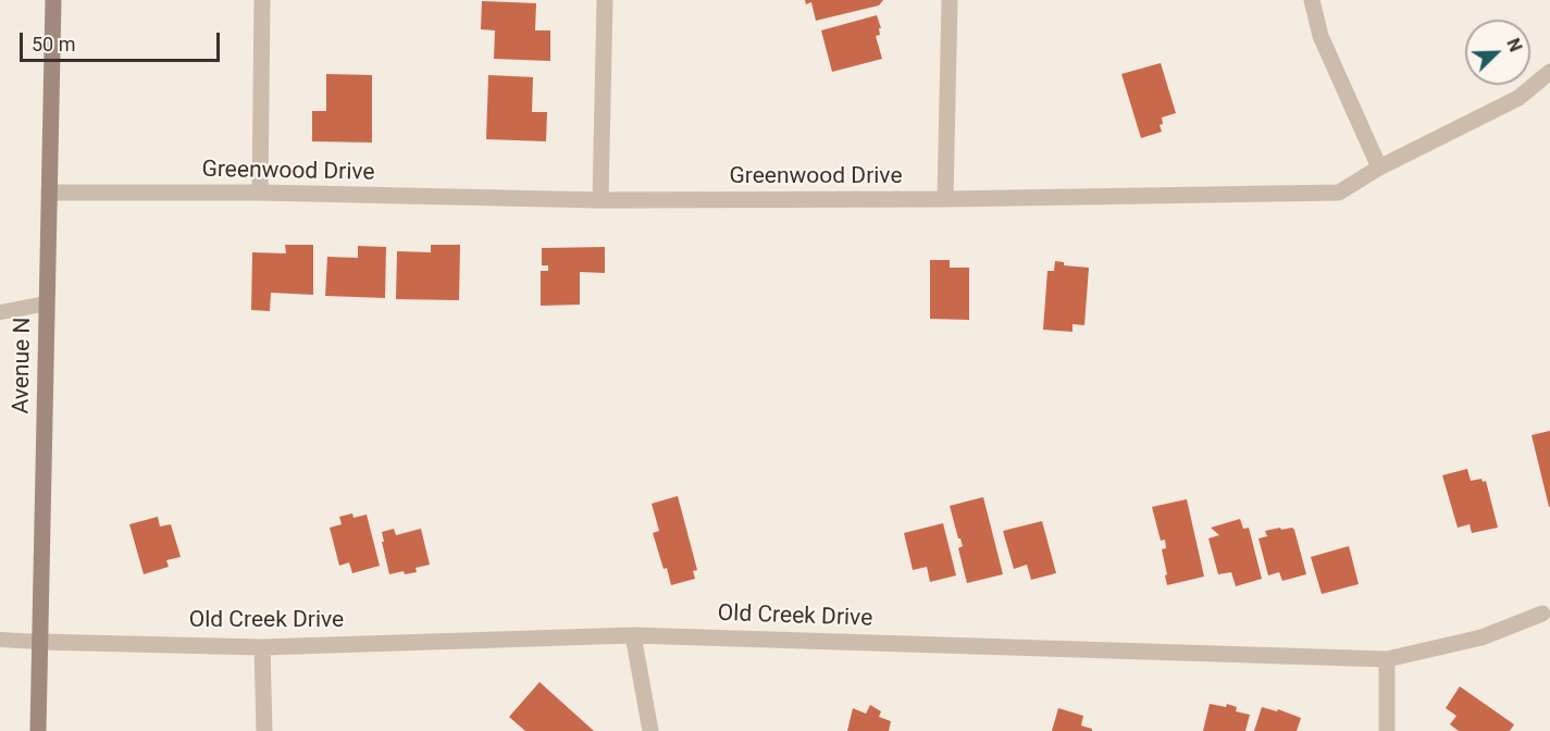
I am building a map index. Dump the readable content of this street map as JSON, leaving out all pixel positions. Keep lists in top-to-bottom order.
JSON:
{
  "streets": {
    "street": ["Greenwood Drive", "Avenue N", "Old Creek Drive"]
  },
  "crossings": [
    ["Greenwood Drive", "Avenue N"],
    ["Avenue N", "Old Creek Drive"]
  ],
  "scale_bar": "50 m",
  "north": "top right"
}
